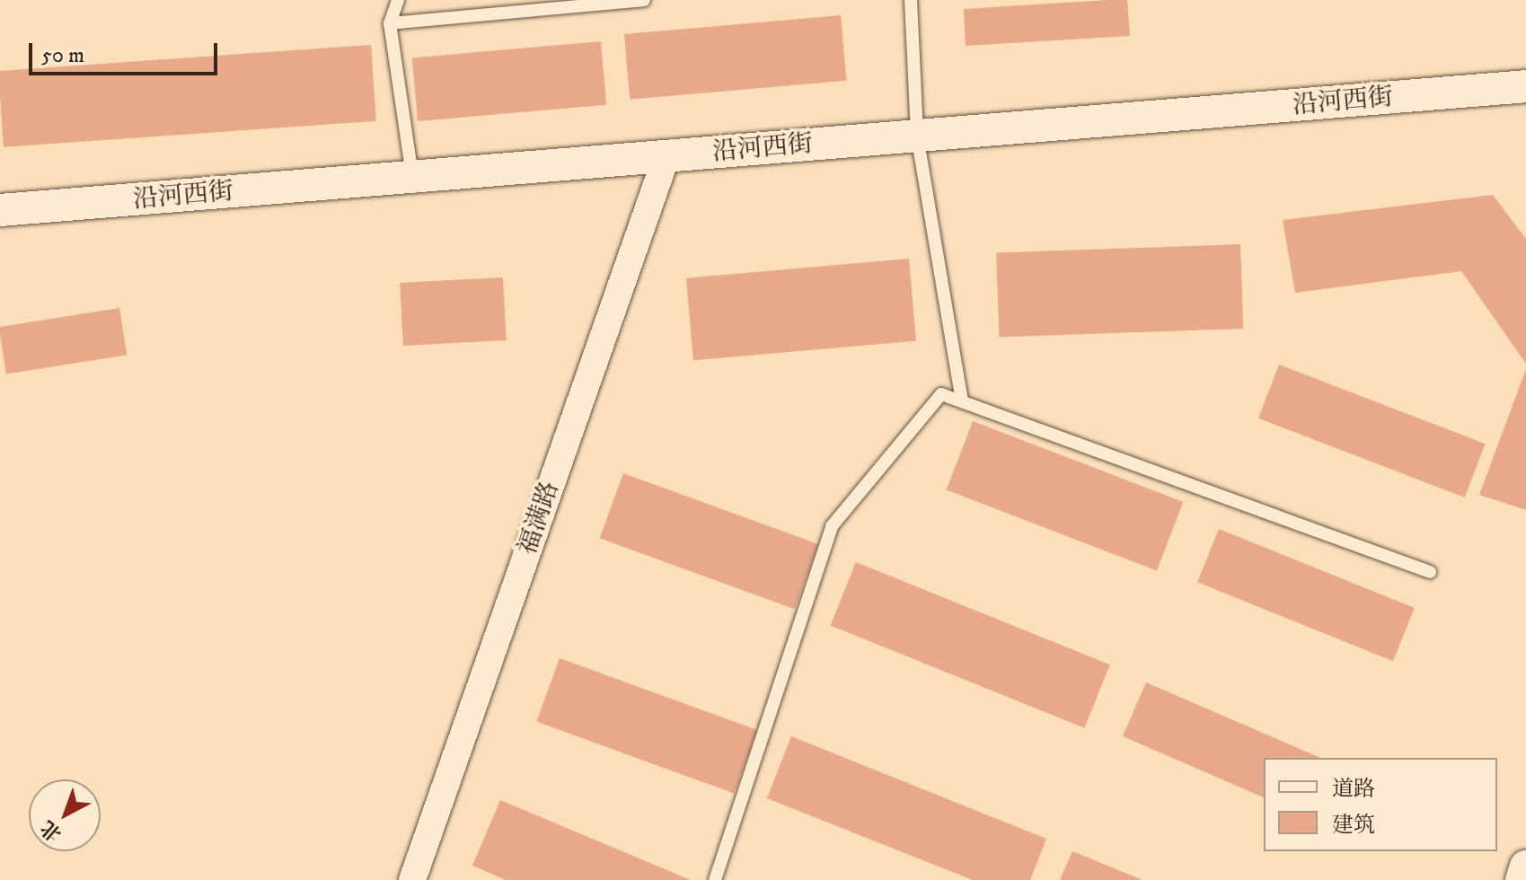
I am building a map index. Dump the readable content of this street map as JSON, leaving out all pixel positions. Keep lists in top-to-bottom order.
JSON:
{
  "streets": {
    "street": ["沿河西街", "福满路"]
  },
  "crossings": [
    ["沿河西街", "福满路"]
  ],
  "legend": ["道路", "建筑"],
  "scale_bar": "50 m",
  "north": "bottom left"
}
